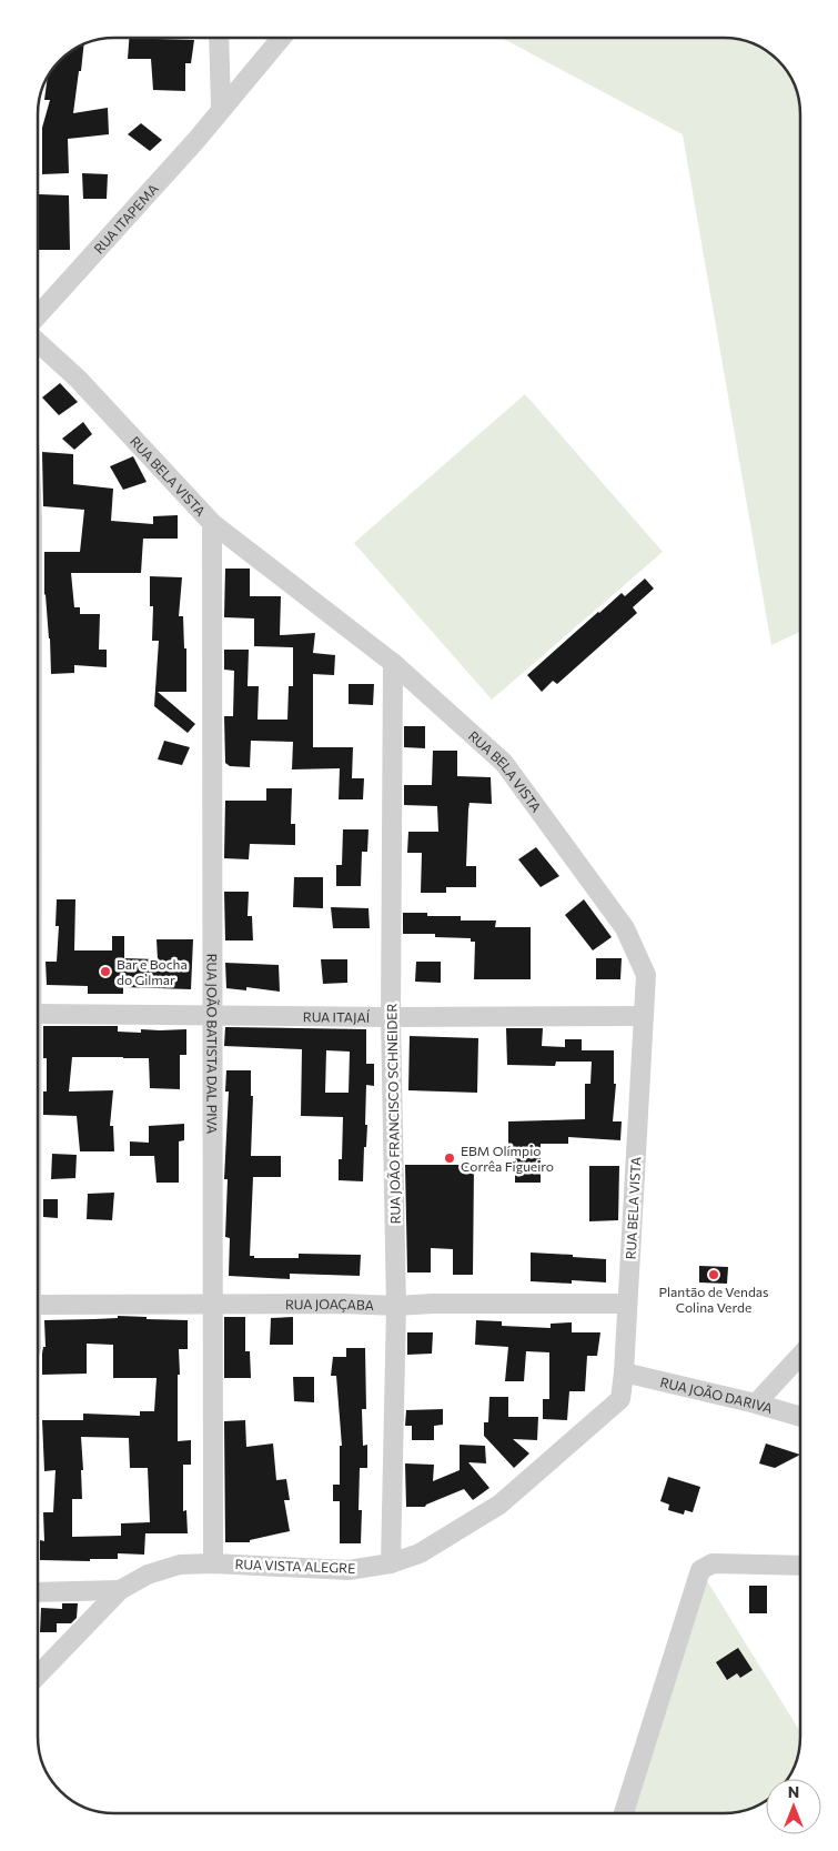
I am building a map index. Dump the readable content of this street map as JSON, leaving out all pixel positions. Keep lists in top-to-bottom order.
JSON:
{
  "streets": {
    "street": [
      "RUA ITAPEMA",
      "RUA BELA VISTA",
      "RUA ITAJAÍ",
      "RUA JOÃO BATISTA DAL PIVA",
      "RUA JOÃO FRANCISCO SCHNEIDER",
      "RUA JOAÇABA",
      "RUA JOÃO DARIVA",
      "RUA VISTA ALEGRE"
    ]
  },
  "crossings": [
    ["RUA BELA VISTA", "RUA ITAJAÍ"],
    ["RUA BELA VISTA", "RUA JOÃO BATISTA DAL PIVA"],
    ["RUA BELA VISTA", "RUA JOÃO FRANCISCO SCHNEIDER"],
    ["RUA BELA VISTA", "RUA JOAÇABA"],
    ["RUA BELA VISTA", "RUA JOÃO DARIVA"],
    ["RUA BELA VISTA", "RUA VISTA ALEGRE"],
    ["RUA ITAJAÍ", "RUA JOÃO BATISTA DAL PIVA"],
    ["RUA ITAJAÍ", "RUA JOÃO FRANCISCO SCHNEIDER"],
    ["RUA JOÃO BATISTA DAL PIVA", "RUA JOAÇABA"],
    ["RUA JOÃO BATISTA DAL PIVA", "RUA VISTA ALEGRE"],
    ["RUA JOÃO FRANCISCO SCHNEIDER", "RUA JOAÇABA"],
    ["RUA JOÃO FRANCISCO SCHNEIDER", "RUA VISTA ALEGRE"],
    ["RUA JOÃO DARIVA", "RUA VISTA ALEGRE"]
  ],
  "places": ["Bar e Bocha do Gilmar", "EBM Olímpio Corrêa Figueiro", "Plantão de Vendas Colina Verde"],
  "north": "top"
}
